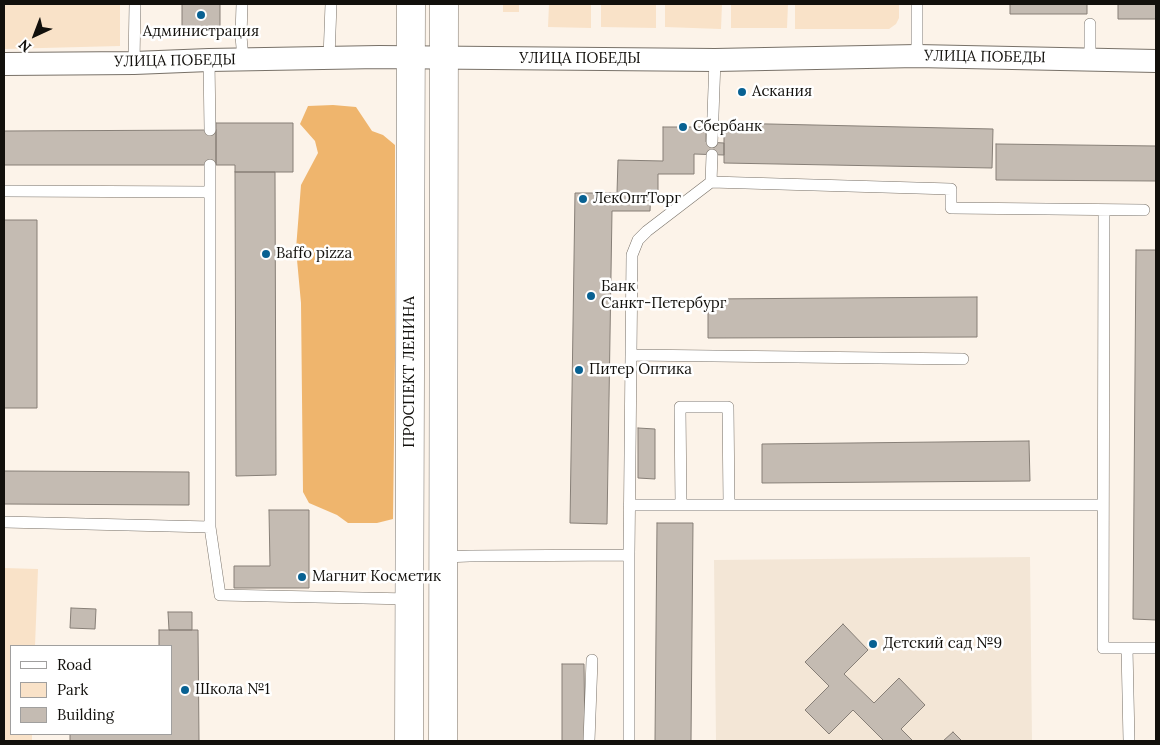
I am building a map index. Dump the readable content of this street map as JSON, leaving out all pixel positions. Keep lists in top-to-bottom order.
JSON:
{
  "streets": {
    "main road": ["ПРОСПЕКТ ЛЕНИНА"],
    "street": ["УЛИЦА ПОБЕДЫ"]
  },
  "crossings": [
    ["УЛИЦА ПОБЕДЫ", "ПРОСПЕКТ ЛЕНИНА"]
  ],
  "places": [
    "Администрация",
    "Аскания",
    "Сбербанк",
    "ЛекОптТорг",
    "Baffo pizza",
    "Банк Санкт-Петербург",
    "Питер Оптика",
    "Магнит Косметик",
    "Детский сад №9",
    "Школа №1"
  ],
  "legend": ["Road", "Park", "Building"],
  "north": "bottom left"
}
